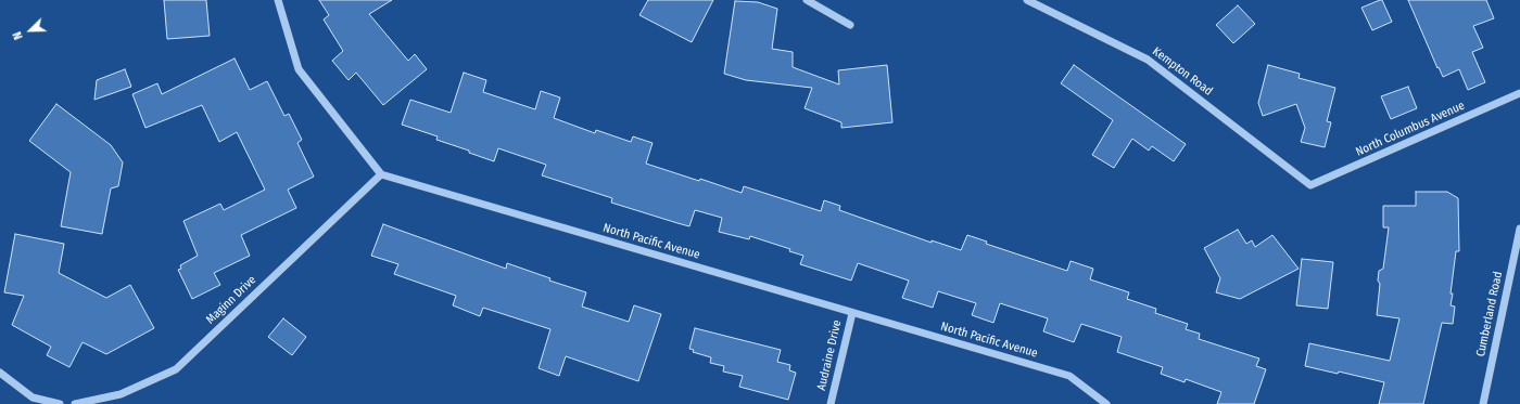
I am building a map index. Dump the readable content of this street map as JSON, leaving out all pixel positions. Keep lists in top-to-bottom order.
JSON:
{
  "streets": {
    "street": [
      "Kempton Road",
      "North Columbus Avenue",
      "North Pacific Avenue",
      "Maginn Drive",
      "Cumberland Road",
      "Audraine Drive"
    ]
  },
  "crossings": [
    ["Kempton Road", "North Columbus Avenue"],
    ["North Pacific Avenue", "Maginn Drive"],
    ["North Pacific Avenue", "Audraine Drive"]
  ],
  "north": "bottom left"
}
